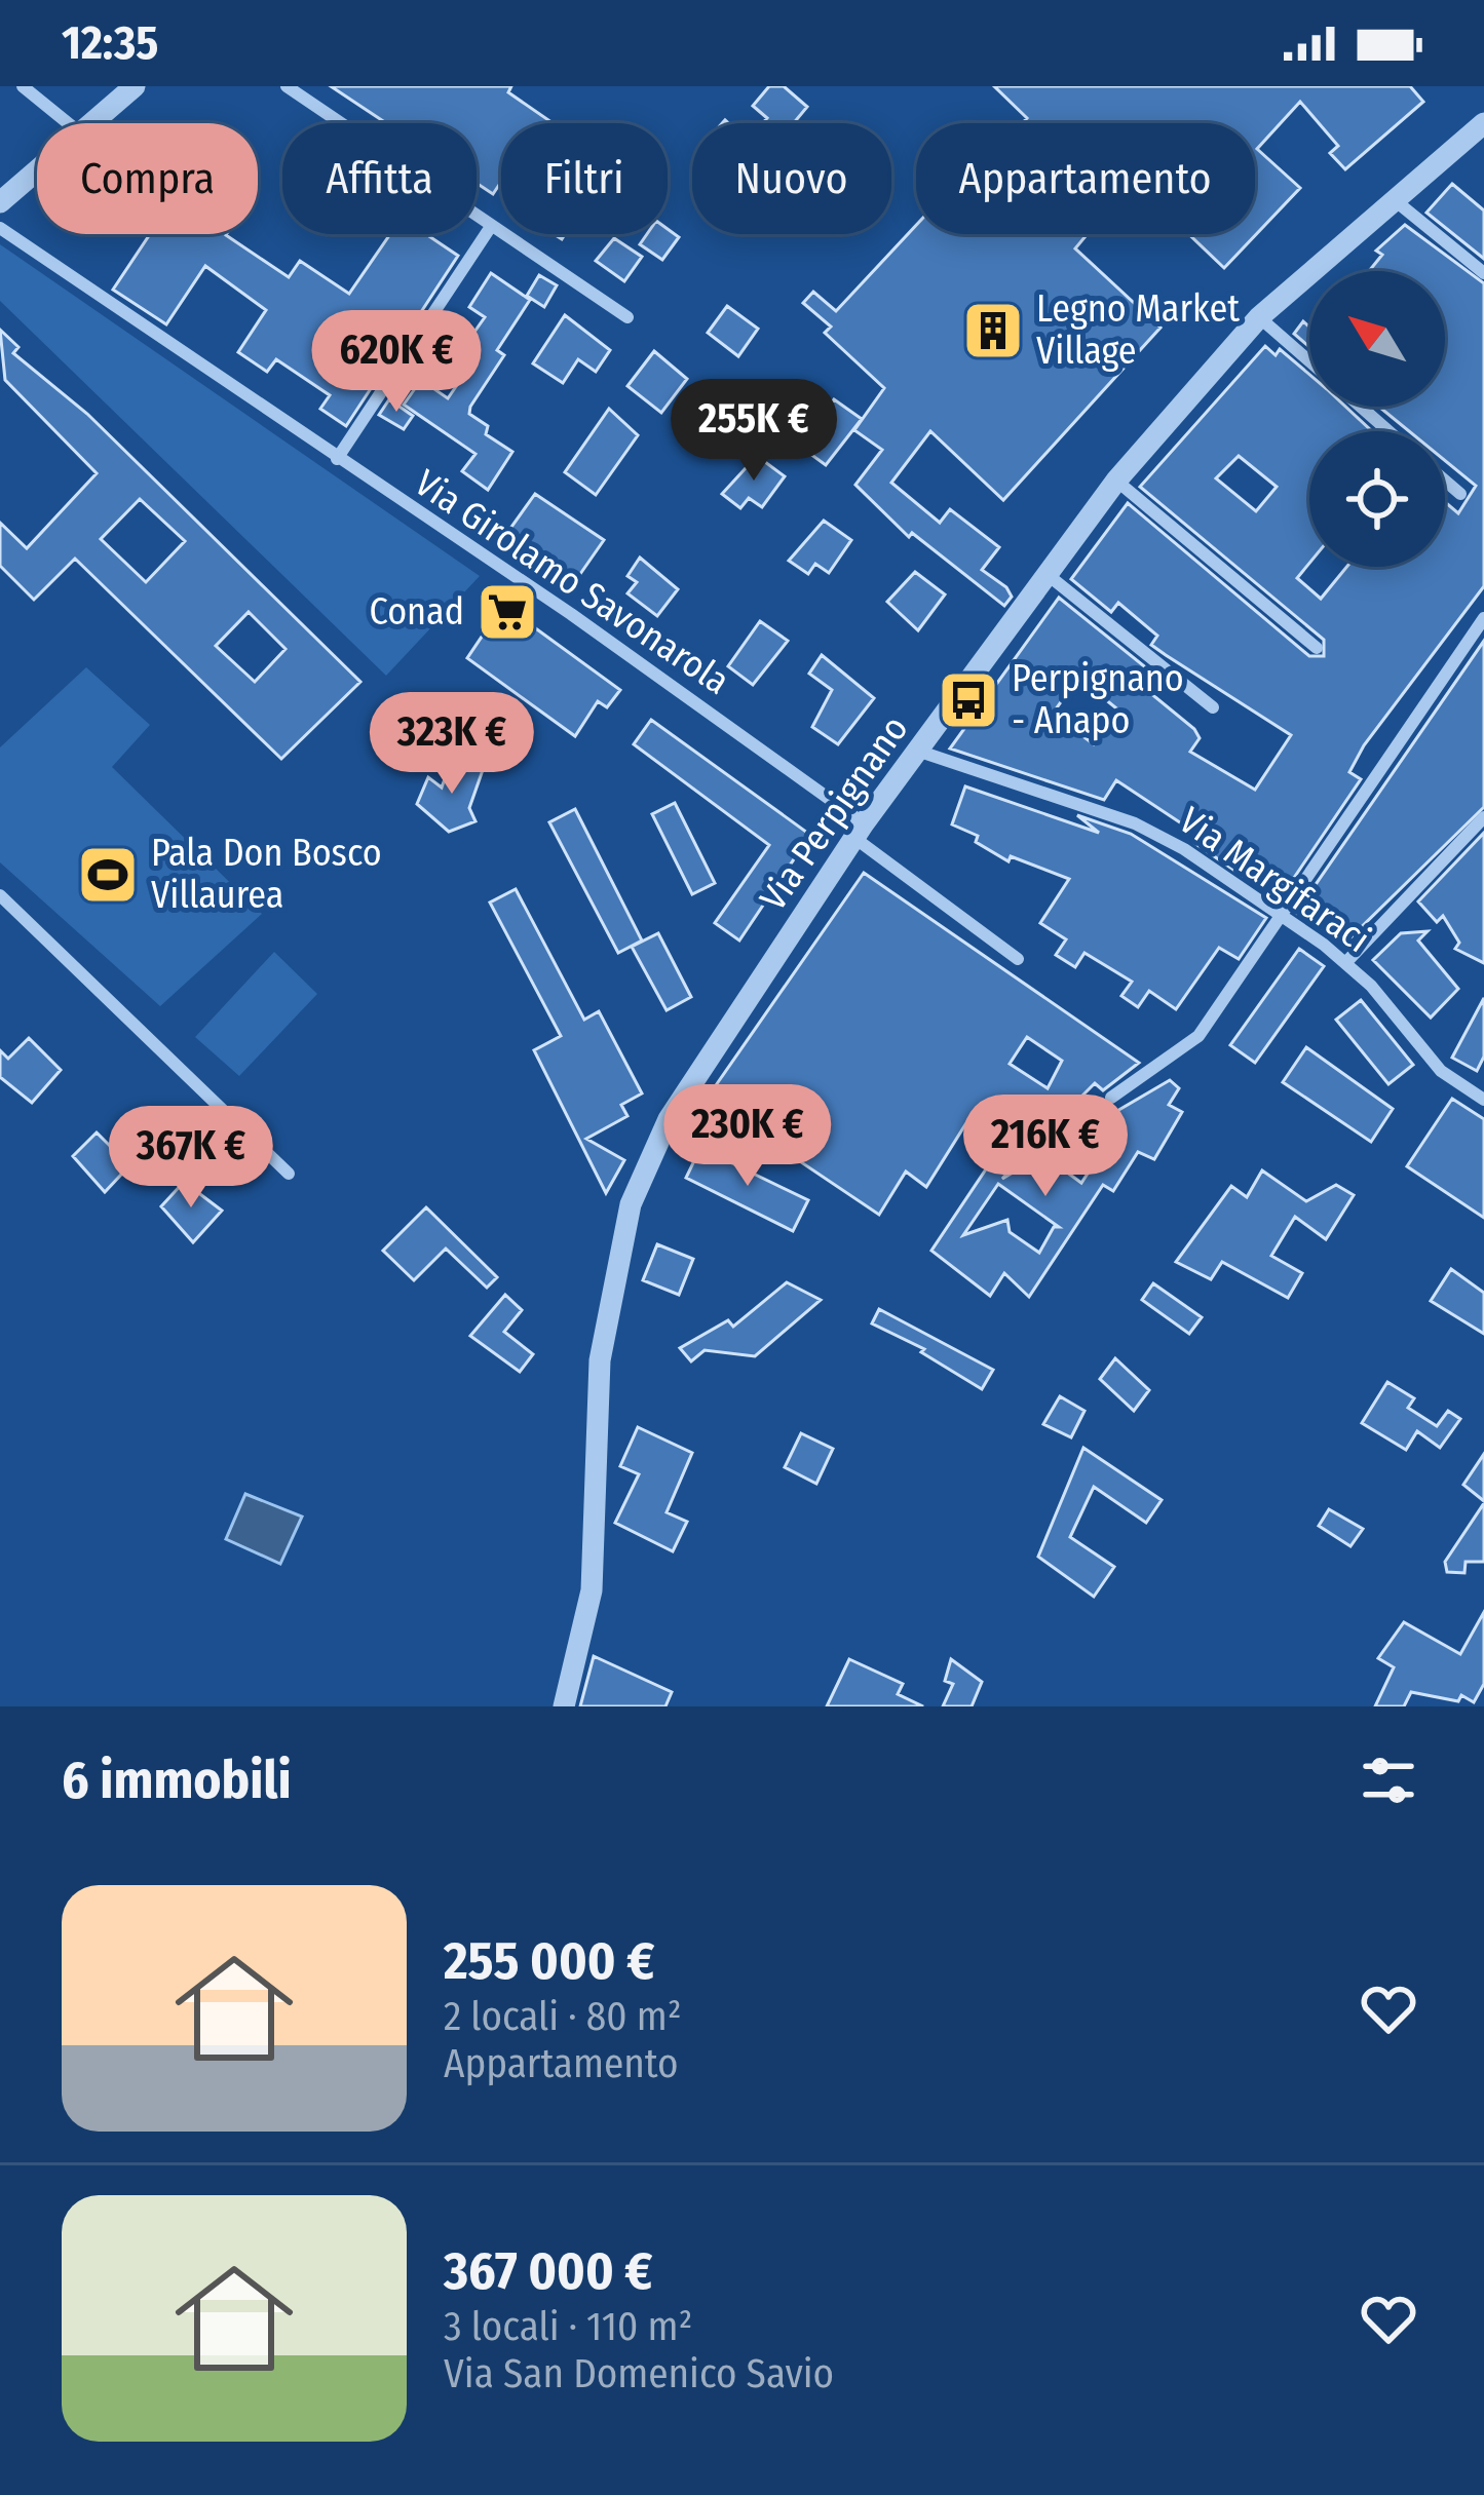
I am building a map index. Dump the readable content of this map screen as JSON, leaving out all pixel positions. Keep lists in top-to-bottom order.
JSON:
{
  "streets": {
    "street": ["Via Girolamo Savonarola", "Via Perpignano", "Via Margifaraci"]
  },
  "crossings": [
    ["Via Girolamo Savonarola", "Via Perpignano"],
    ["Via Perpignano", "Via Margifaraci"]
  ],
  "places": {
    "building": ["Legno Market Village"],
    "supermarket": ["Conad"],
    "bus stop": ["Perpignano - Anapo"],
    "sports": ["Pala Don Bosco Villaurea"]
  },
  "north": "top left",
  "page": {
    "status": "12:35",
    "chip": [
      "Compra",
      "Affitta",
      "Filtri",
      "Nuovo",
      "Appartamento"
    ],
    "price": [
      "620K €",
      "255K €",
      "323K €",
      "230K €",
      "216K €",
      "367K €"
    ],
    "heading": "6 immobili",
    "list": [
      {
        "name": "255 000 €",
        "note": "2 locali · 80 m² · Appartamento"
      },
      {
        "name": "367 000 €",
        "note": "3 locali · 110 m² · Via San Domenico Savio"
      }
    ]
  }
}
